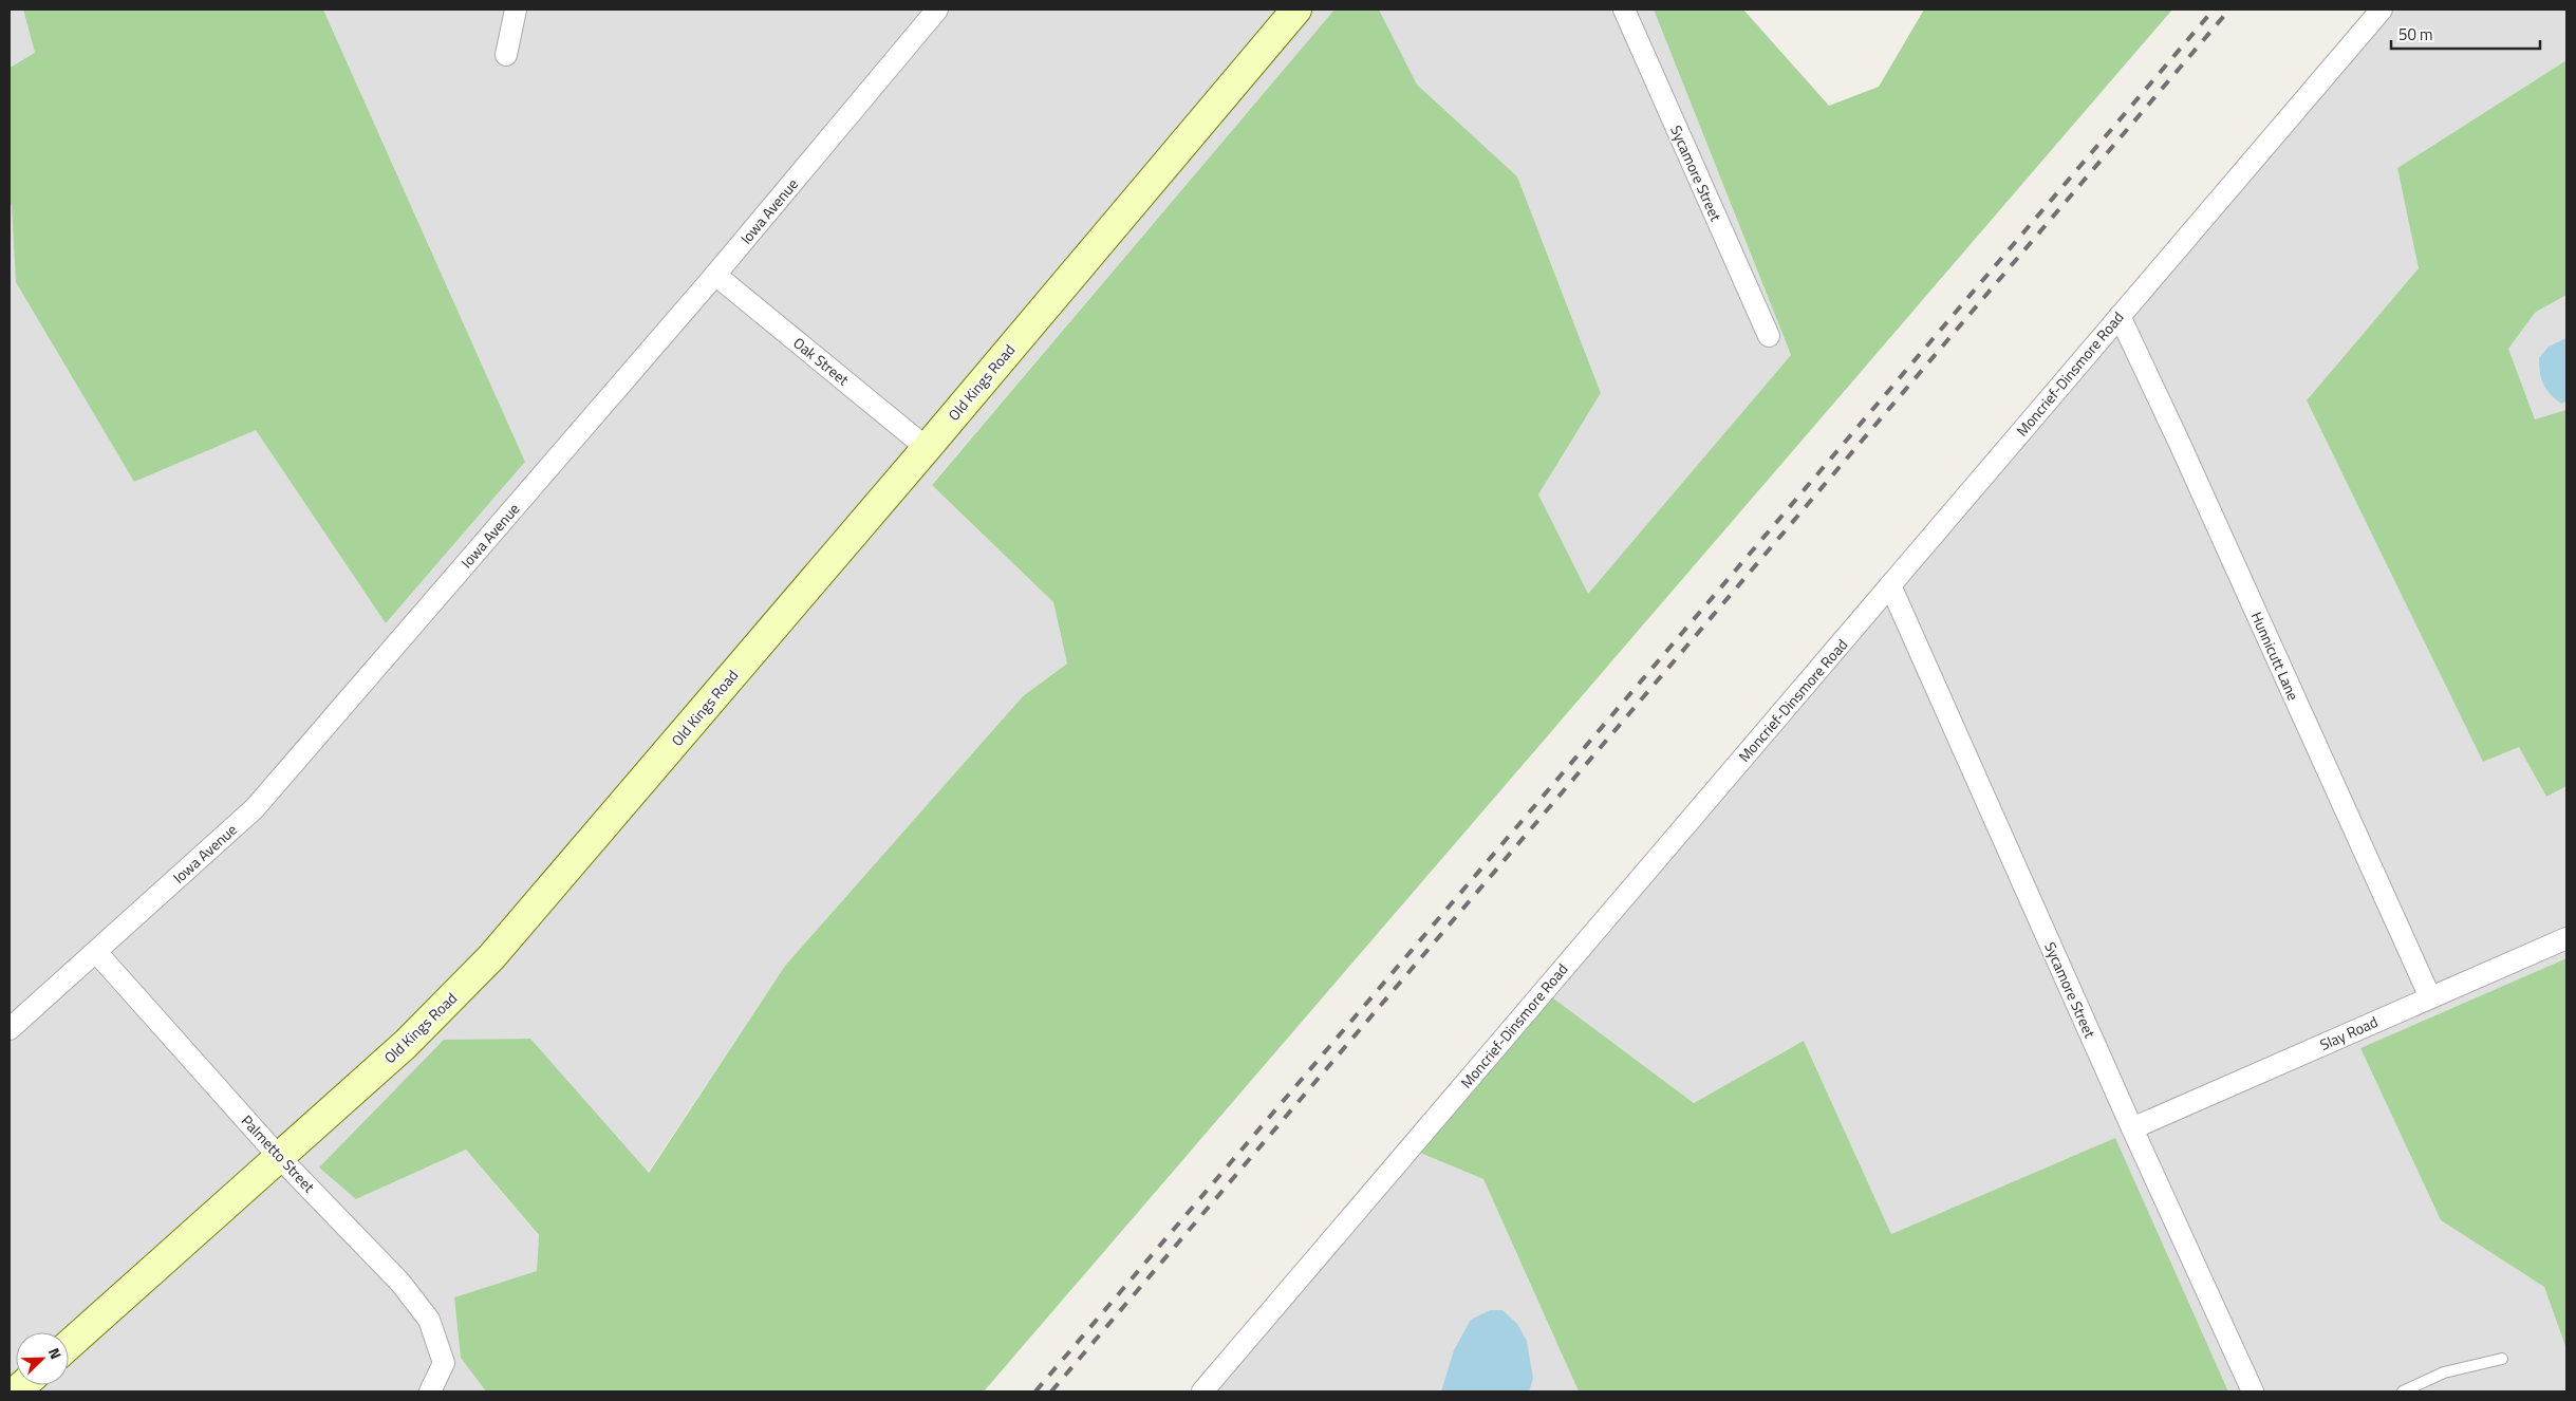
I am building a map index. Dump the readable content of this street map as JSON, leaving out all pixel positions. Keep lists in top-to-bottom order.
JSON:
{
  "streets": {
    "street": [
      "Sycamore Street",
      "Iowa Avenue",
      "Oak Street",
      "Moncrief-Dinsmore Road",
      "Old Kings Road",
      "Hunnicutt Lane",
      "Slay Road",
      "Palmetto Street"
    ]
  },
  "crossings": [
    ["Sycamore Street", "Moncrief-Dinsmore Road"],
    ["Sycamore Street", "Slay Road"],
    ["Iowa Avenue", "Oak Street"],
    ["Iowa Avenue", "Palmetto Street"],
    ["Oak Street", "Old Kings Road"],
    ["Moncrief-Dinsmore Road", "Hunnicutt Lane"],
    ["Old Kings Road", "Palmetto Street"],
    ["Hunnicutt Lane", "Slay Road"]
  ],
  "scale_bar": "50 m",
  "north": "top right"
}
